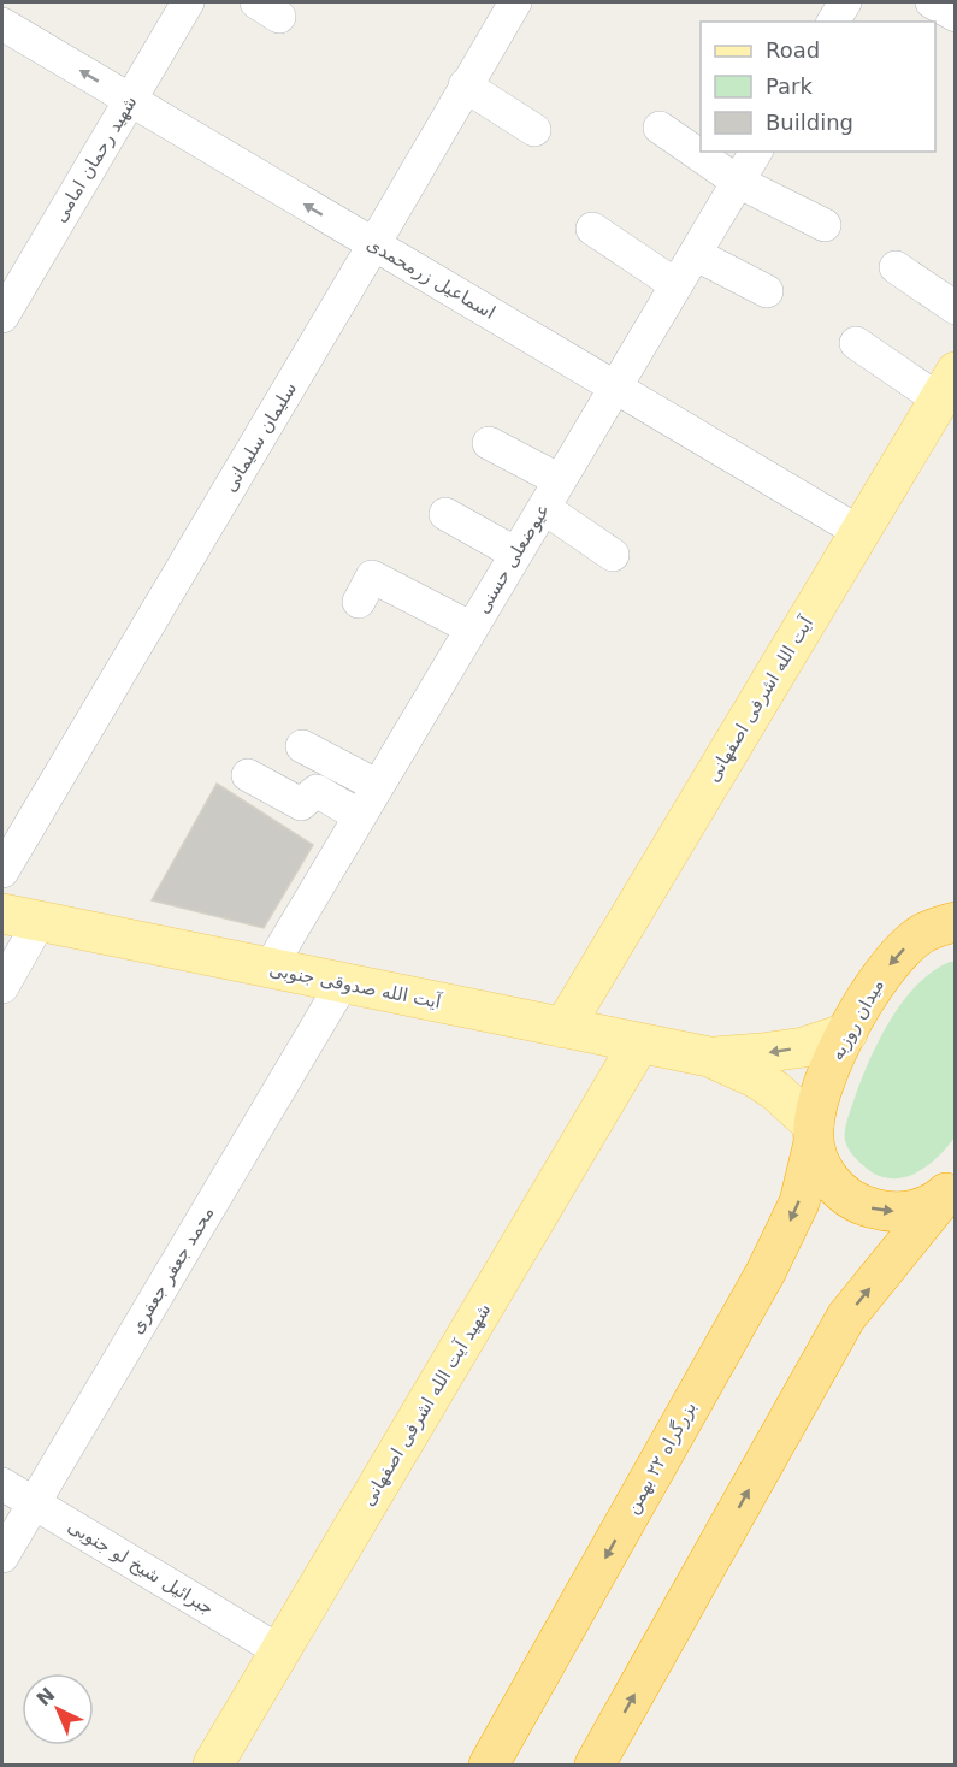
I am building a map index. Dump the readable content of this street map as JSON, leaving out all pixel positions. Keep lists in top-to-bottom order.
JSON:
{
  "streets": {
    "highway": ["میدان روزبه", "بزرگراه ۲۲ بهمن"],
    "main road": ["آیت الله اشرفی اصفهانی", "آیت الله صدوقی جنوبی", "شهید آیت الله اشرفی اصفهانی"],
    "street": [
      "شهید رحمان امامی",
      "اسماعیل زرمحمدی",
      "سلیمان سلیمانی",
      "عیوضعلی حسنی",
      "محمد جعفر جعفری",
      "جبرائیل شیخ لو جنوبی"
    ]
  },
  "crossings": [
    ["شهید رحمان امامی", "اسماعیل زرمحمدی"],
    ["اسماعیل زرمحمدی", "سلیمان سلیمانی"],
    ["اسماعیل زرمحمدی", "عیوضعلی حسنی"],
    ["اسماعیل زرمحمدی", "آیت الله اشرفی اصفهانی"],
    ["عیوضعلی حسنی", "آیت الله صدوقی جنوبی"],
    ["آیت الله اشرفی اصفهانی", "آیت الله صدوقی جنوبی"],
    ["آیت الله صدوقی جنوبی", "محمد جعفر جعفری"],
    ["آیت الله صدوقی جنوبی", "شهید آیت الله اشرفی اصفهانی"],
    ["میدان روزبه", "بزرگراه ۲۲ بهمن"],
    ["محمد جعفر جعفری", "جبرائیل شیخ لو جنوبی"],
    ["شهید آیت الله اشرفی اصفهانی", "جبرائیل شیخ لو جنوبی"]
  ],
  "one_way": ["اسماعیل زرمحمدی", "میدان روزبه"],
  "legend": ["Road", "Park", "Building"],
  "north": "top left"
}
